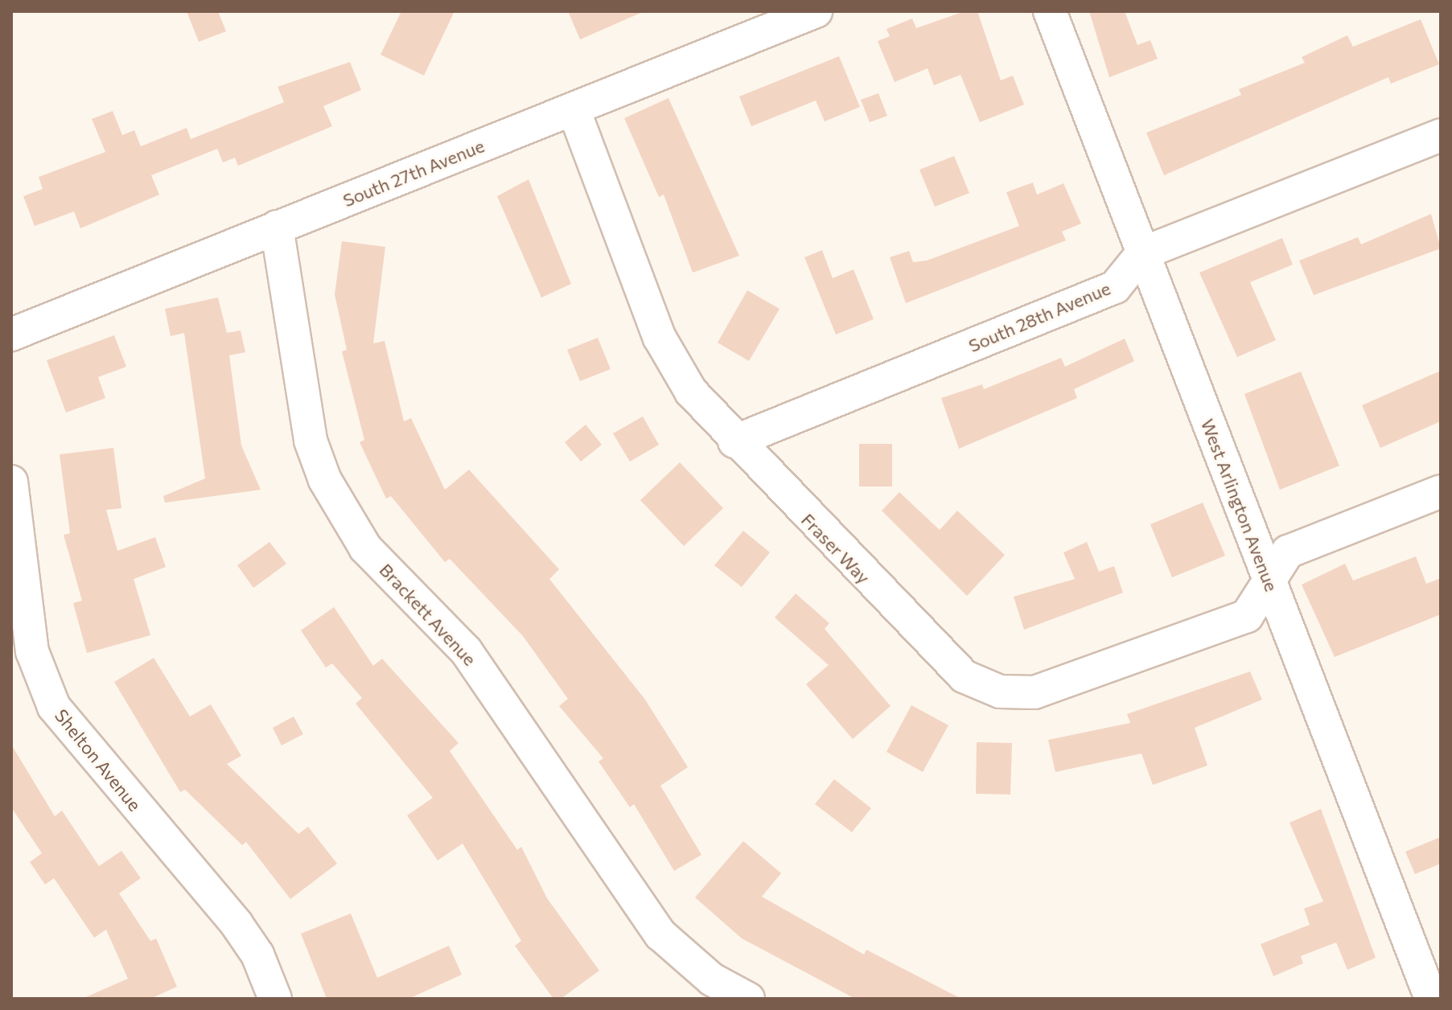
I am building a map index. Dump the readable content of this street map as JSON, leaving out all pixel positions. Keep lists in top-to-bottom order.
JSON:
{
  "streets": {
    "street": [
      "South 27th Avenue",
      "South 28th Avenue",
      "West Arlington Avenue",
      "Fraser Way",
      "Brackett Avenue",
      "Shelton Avenue"
    ]
  },
  "crossings": [
    ["South 27th Avenue", "Fraser Way"],
    ["South 27th Avenue", "Brackett Avenue"],
    ["South 28th Avenue", "West Arlington Avenue"],
    ["South 28th Avenue", "Fraser Way"],
    ["West Arlington Avenue", "Fraser Way"]
  ]
}
